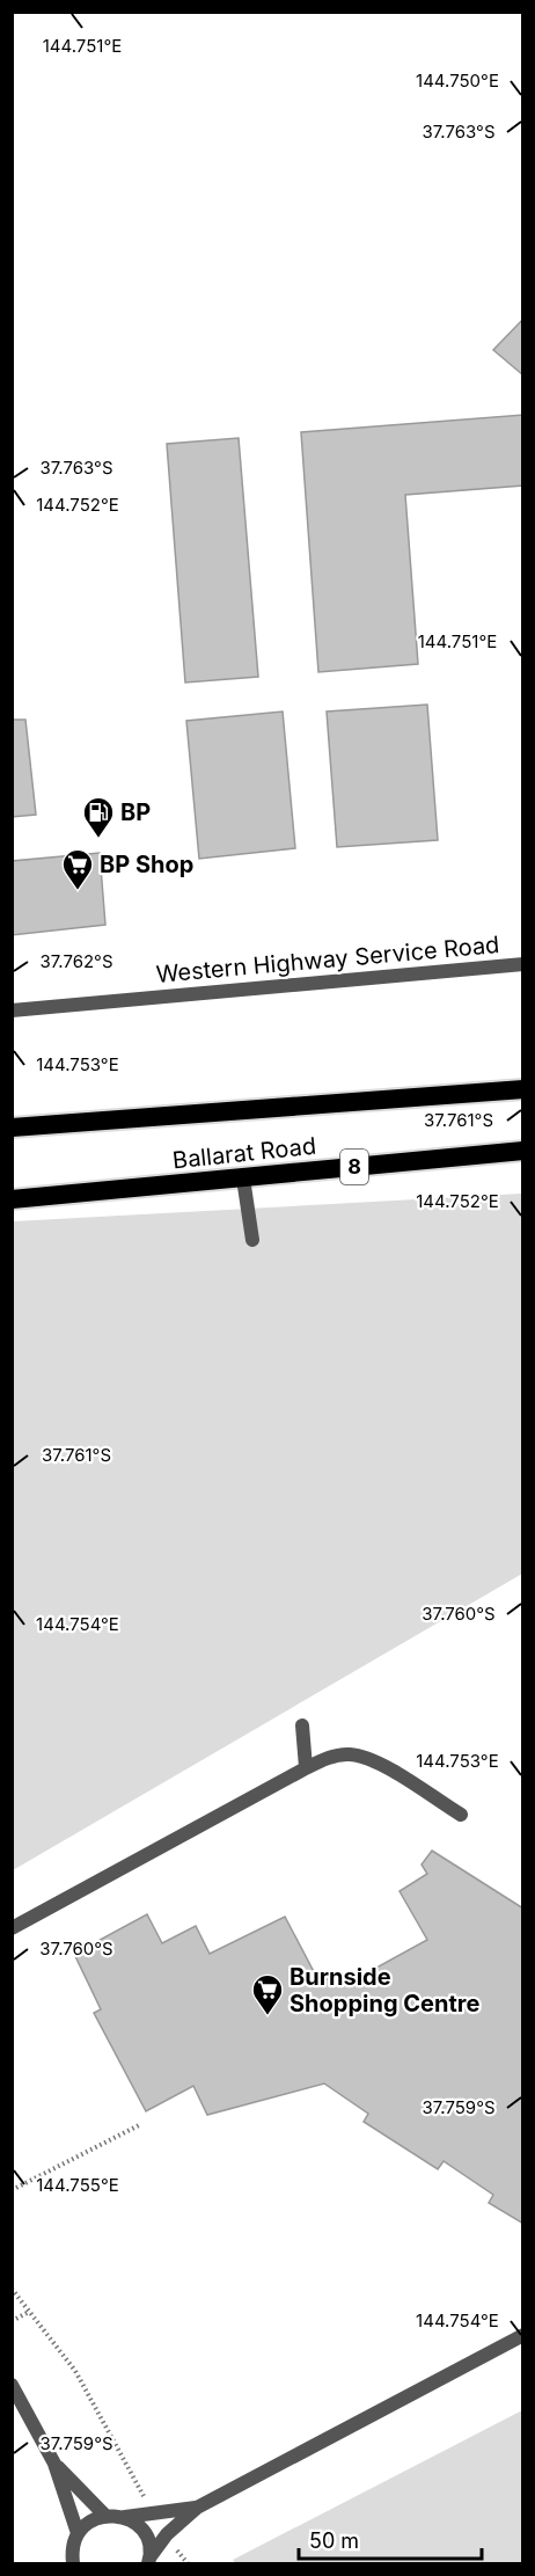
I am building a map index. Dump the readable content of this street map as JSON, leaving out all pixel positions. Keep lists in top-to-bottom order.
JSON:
{
  "streets": {
    "highway": ["Ballarat Road", "8"],
    "street": ["Western Highway Service Road"]
  },
  "places": {
    "fuel station": ["BP"],
    "supermarket": ["BP Shop", "Burnside Shopping Centre"]
  },
  "scale_bar": "50 m",
  "coordinates": [
    "144.751°E",
    "144.750°E",
    "37.763°S",
    "144.752°E",
    "37.762°S",
    "144.753°E",
    "37.761°S",
    "37.760°S",
    "144.754°E",
    "37.759°S",
    "144.755°E"
  ]
}
